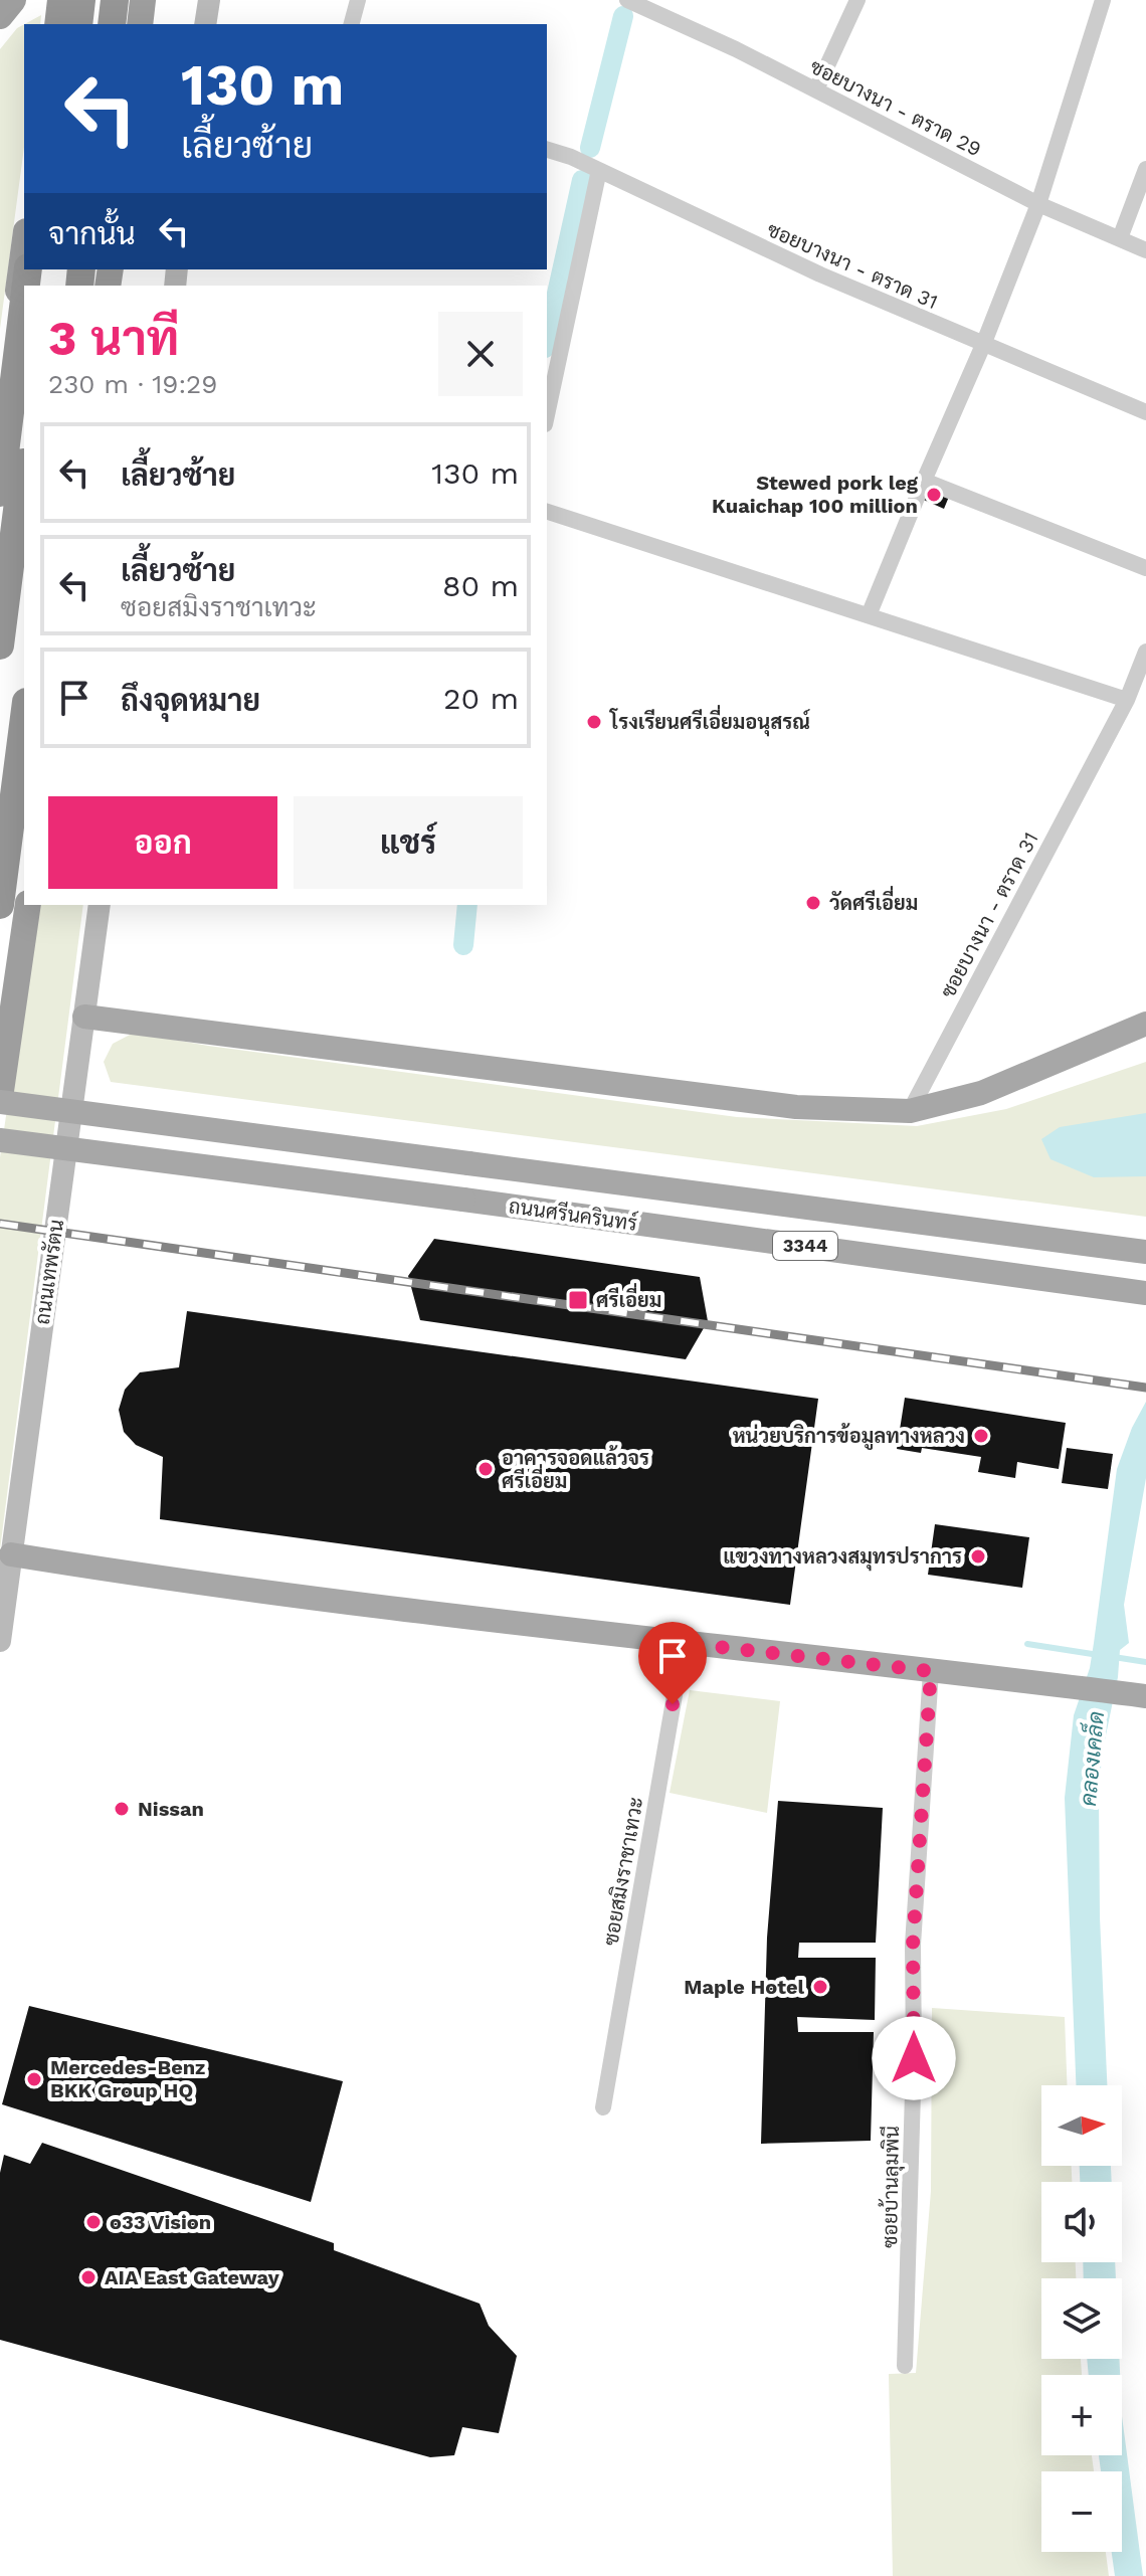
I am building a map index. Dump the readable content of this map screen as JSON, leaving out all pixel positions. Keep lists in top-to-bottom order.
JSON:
{
  "streets": {
    "main road": ["ถนนศรีนครินทร์", "3344", "ถนนเทพรัตน"],
    "street": [
      "ซอยบางนา - ตราด 29",
      "ซอยบางนา - ตราด 31",
      "ซอยสมิงราชาเทวะ",
      "ซอยบ้านลุมพินี"
    ]
  },
  "water": ["คลองเคล็ด"],
  "places": {
    "other": [
      "Stewed pork leg Kuaichap 100 million",
      "โรงเรียนศรีเอี่ยมอนุสรณ์",
      "วัดศรีเอี่ยม",
      "หน่วยบริการข้อมูลทางหลวง",
      "อาคารจอดแล้วจร ศรีเอี่ยม",
      "แขวงทางหลวงสมุทรปราการ",
      "Nissan",
      "Maple Hotel",
      "Mercedes-Benz BKK Group HQ",
      "o33 Vision",
      "AIA East Gateway"
    ],
    "transit": ["ศรีเอี่ยม"]
  },
  "north": "right",
  "page": {
    "turn": ["130 m", "เลี้ยวซ้าย"],
    "then": "จากนั้น",
    "heading": ["3 นาที", "230 m · 19:29"],
    "list": [
      {
        "name": "เลี้ยวซ้าย",
        "value": "130 m"
      },
      {
        "name": "เลี้ยวซ้าย",
        "note": "ซอยสมิงราชาเทวะ",
        "value": "80 m"
      },
      {
        "name": "ถึงจุดหมาย",
        "value": "20 m"
      }
    ],
    "buttons": ["ออก", "แชร์"],
    "map_buttons": ["+", "−"]
  }
}
